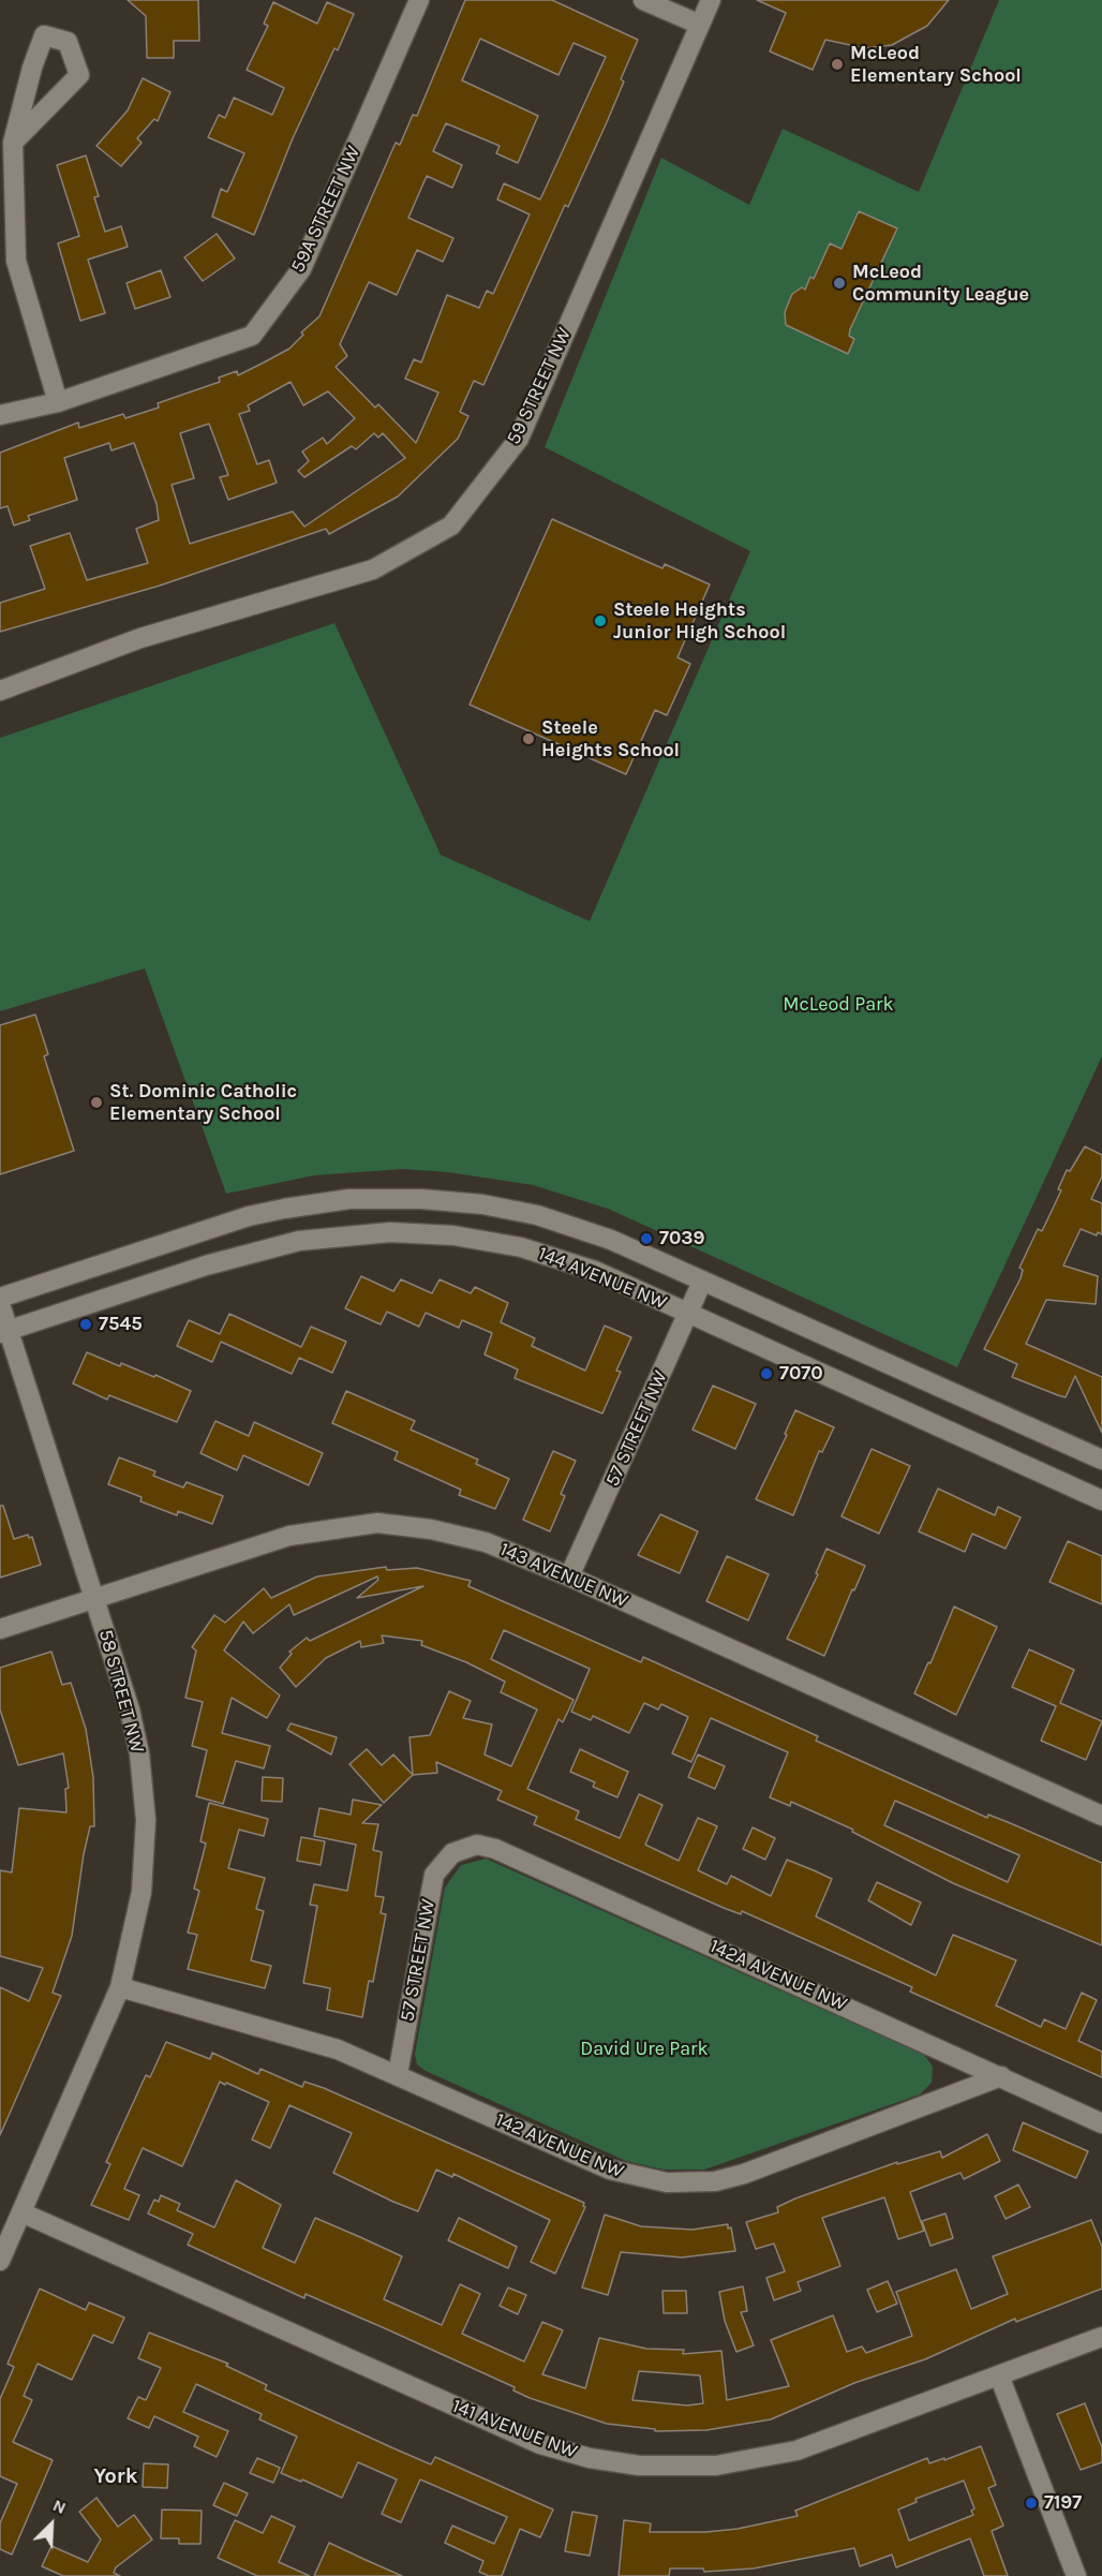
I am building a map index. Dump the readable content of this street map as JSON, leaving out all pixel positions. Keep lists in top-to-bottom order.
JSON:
{
  "streets": {
    "street": [
      "59A STREET NW",
      "59 STREET NW",
      "144 AVENUE NW",
      "57 STREET NW",
      "143 AVENUE NW",
      "58 STREET NW",
      "142A AVENUE NW",
      "142 AVENUE NW",
      "141 AVENUE NW"
    ]
  },
  "crossings": [
    ["144 AVENUE NW", "57 STREET NW"],
    ["144 AVENUE NW", "58 STREET NW"],
    ["57 STREET NW", "143 AVENUE NW"],
    ["57 STREET NW", "142A AVENUE NW"],
    ["57 STREET NW", "142 AVENUE NW"],
    ["143 AVENUE NW", "58 STREET NW"],
    ["58 STREET NW", "142 AVENUE NW"],
    ["58 STREET NW", "141 AVENUE NW"],
    ["142A AVENUE NW", "142 AVENUE NW"]
  ],
  "districts": ["York"],
  "parks": ["McLeod Park", "David Ure Park"],
  "places": [
    "McLeod Elementary School",
    "McLeod Community League",
    "Steele Heights Junior High School",
    "Steele Heights School",
    "St. Dominic Catholic Elementary School",
    "7039",
    "7545",
    "7070",
    "7197"
  ],
  "north": "top right"
}
